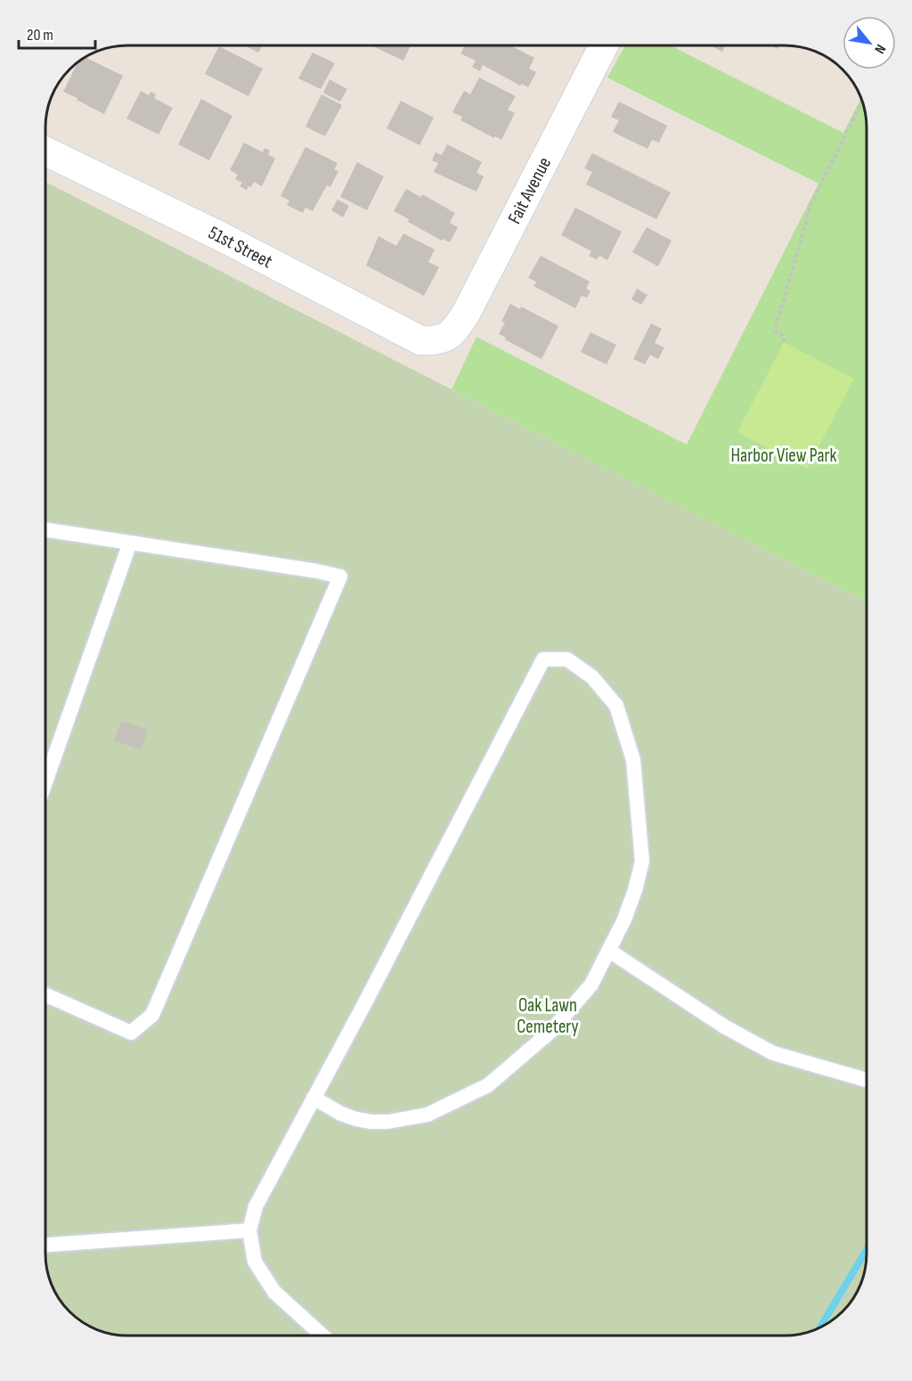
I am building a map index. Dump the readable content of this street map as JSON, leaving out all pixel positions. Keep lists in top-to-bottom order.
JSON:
{
  "streets": {
    "street": ["Fait Avenue", "51st Street"]
  },
  "crossings": [
    ["Fait Avenue", "51st Street"]
  ],
  "parks": ["Harbor View Park", "Oak Lawn Cemetery"],
  "scale_bar": "20 m",
  "north": "bottom right"
}
